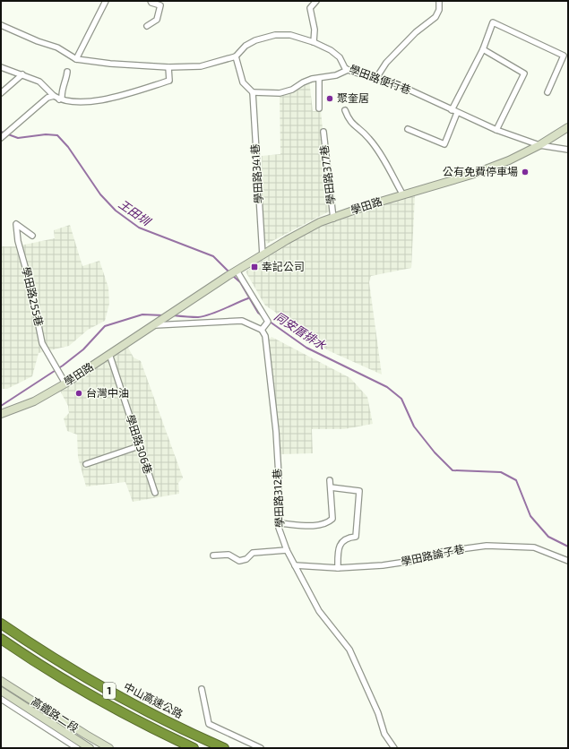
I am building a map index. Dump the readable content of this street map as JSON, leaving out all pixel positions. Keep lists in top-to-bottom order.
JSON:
{
  "streets": {
    "highway": ["1", "中山高速公路"],
    "main road": ["學田路", "高鐵路二段"],
    "street": [
      "學田路便行巷",
      "學田路341巷",
      "學田路377巷",
      "學田路255巷",
      "學田路306巷",
      "學田路312巷",
      "學田路論子巷"
    ]
  },
  "crossings": [
    ["學田路便行巷", "學田路"],
    ["學田路341巷", "學田路"],
    ["學田路377巷", "學田路"],
    ["學田路", "學田路255巷"],
    ["學田路", "學田路306巷"],
    ["學田路312巷", "學田路論子巷"]
  ],
  "water": ["王田圳", "同安厝排水"],
  "places": {
    "other": ["聚奎居", "公有免費停車場", "台灣中油"],
    "transit": ["幸記公司"]
  }
}
